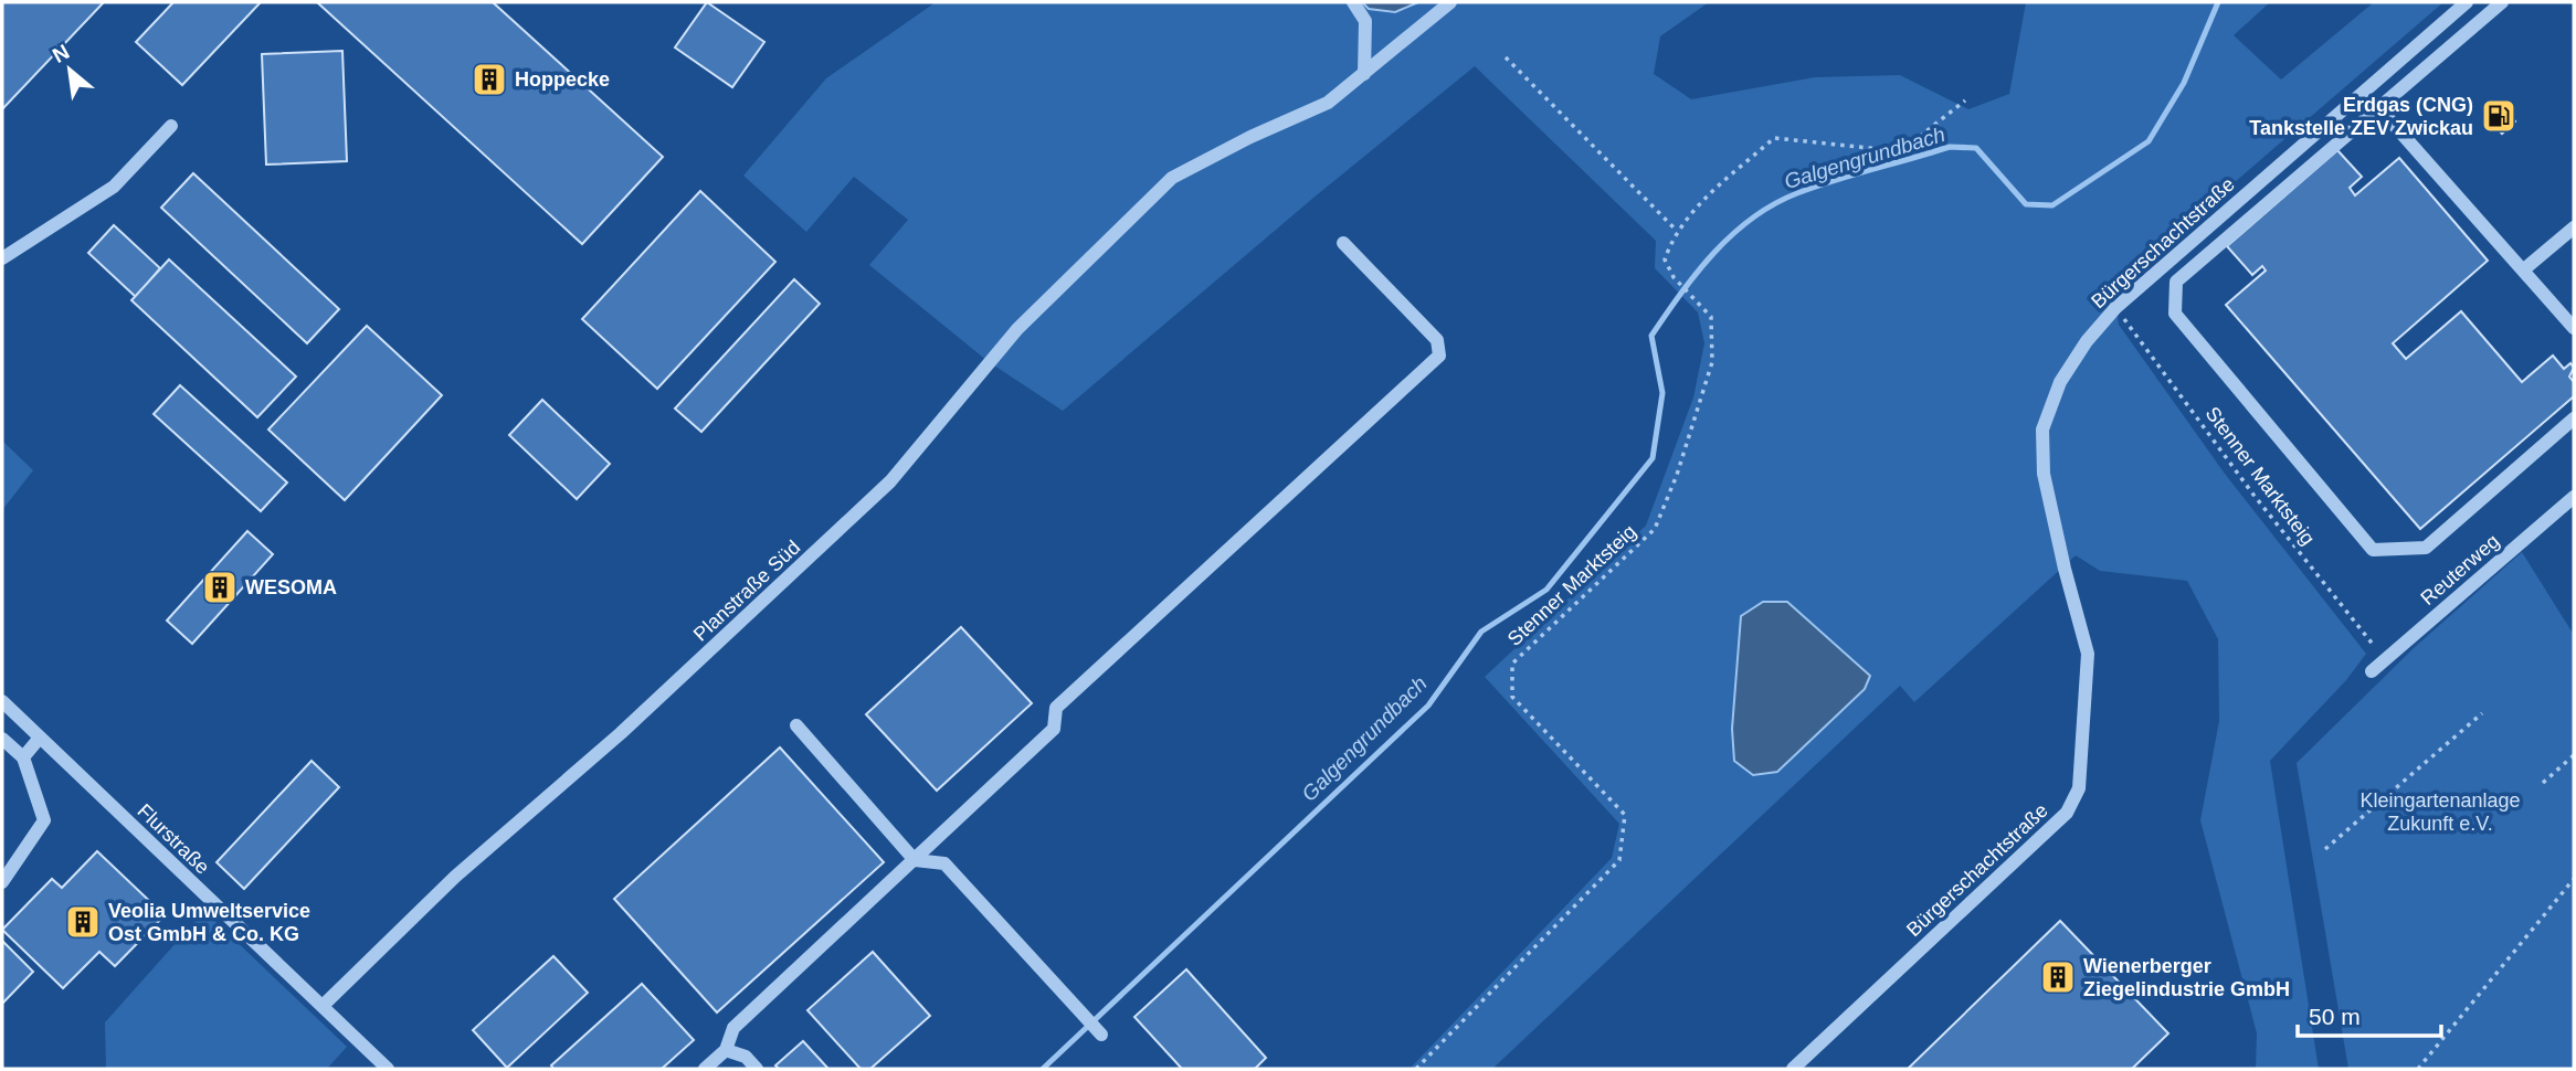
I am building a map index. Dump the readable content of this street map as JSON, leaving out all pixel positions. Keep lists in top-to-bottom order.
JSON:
{
  "streets": {
    "street": [
      "Bürgerschachtstraße",
      "Reuterweg",
      "Planstraße Süd",
      "Flurstraße"
    ],
    "path": ["Stenner Marktsteig"]
  },
  "crossings": [
    ["Bürgerschachtstraße", "Stenner Marktsteig"],
    ["Stenner Marktsteig", "Reuterweg"],
    ["Planstraße Süd", "Flurstraße"]
  ],
  "water": ["Galgengrundbach"],
  "parks": ["Kleingartenanlage Zukunft e.V."],
  "places": {
    "building": [
      "Hoppecke",
      "WESOMA",
      "Veolia Umweltservice Ost GmbH & Co. KG",
      "Wienerberger Ziegelindustrie GmbH"
    ],
    "fuel station": ["Erdgas (CNG) Tankstelle ZEV Zwickau"]
  },
  "scale_bar": "50 m",
  "north": "top left"
}
